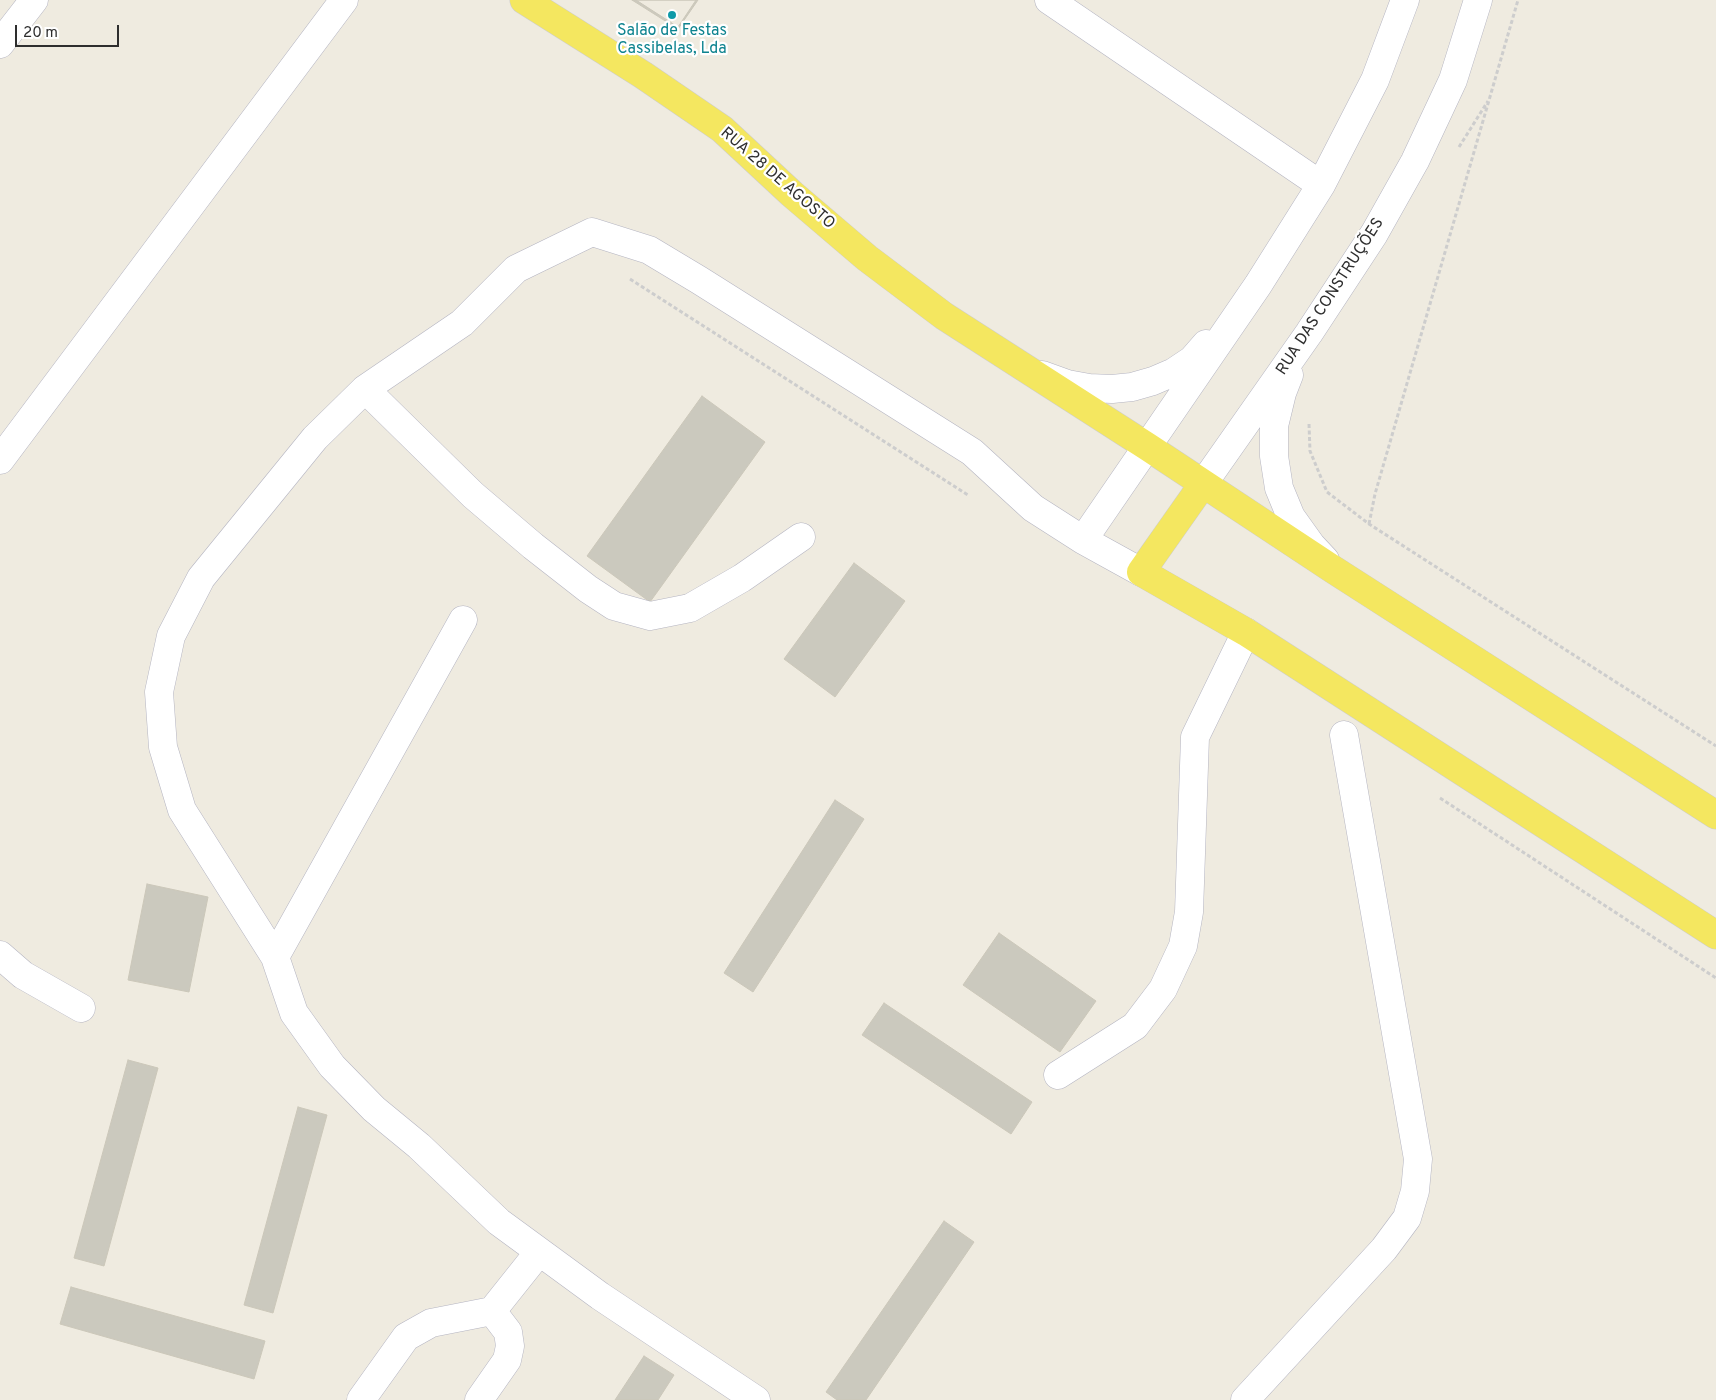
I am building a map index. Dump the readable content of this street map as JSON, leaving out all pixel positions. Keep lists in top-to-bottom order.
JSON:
{
  "streets": {
    "main road": ["RUA 28 DE AGOSTO", "RUA DAS CONSTRUÇÕES"]
  },
  "crossings": [
    ["RUA 28 DE AGOSTO", "RUA DAS CONSTRUÇÕES"]
  ],
  "places": ["Salão de Festas Cassibelas, Lda"],
  "scale_bar": "20 m"
}
